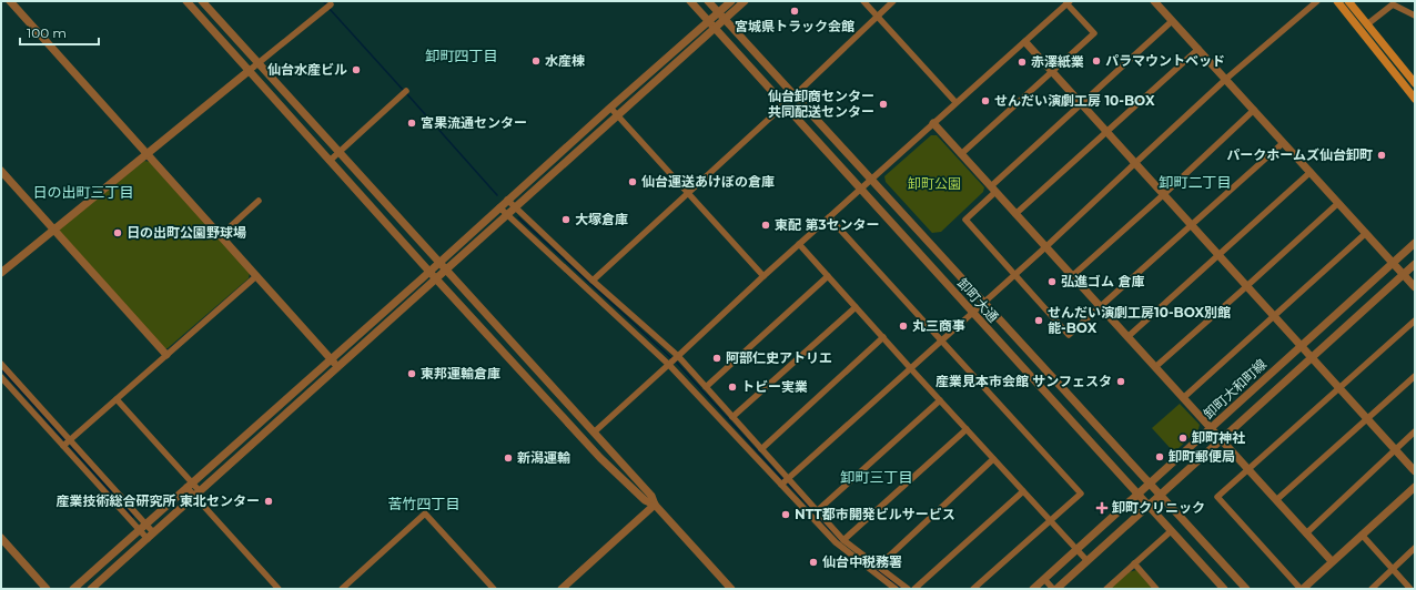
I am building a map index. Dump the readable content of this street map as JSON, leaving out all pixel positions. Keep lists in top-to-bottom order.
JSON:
{
  "streets": {
    "street": ["卸町大通", "卸町大和町線"]
  },
  "crossings": [
    ["卸町大通", "卸町大和町線"]
  ],
  "districts": [
    "卸町四丁目",
    "卸町二丁目",
    "日の出町三丁目",
    "卸町三丁目",
    "苦竹四丁目"
  ],
  "parks": ["卸町公園"],
  "places": {
    "other": [
      "宮城県トラック会館",
      "水産棟",
      "パラマウントベッド",
      "赤澤紙業",
      "仙台水産ビル",
      "せんだい演劇工房 10-BOX",
      "仙台卸商センター 共同配送センター",
      "宮果流通センター",
      "パークホームズ仙台卸町",
      "仙台運送あけぼの倉庫",
      "大塚倉庫",
      "東配 第3センター",
      "日の出町公園野球場",
      "弘進ゴム 倉庫",
      "せんだい演劇工房10-BOX別館 能-BOX",
      "丸三商事",
      "阿部仁史アトリエ",
      "東邦運輸倉庫",
      "産業見本市会館 サンフェスタ",
      "トビー実業",
      "卸町神社",
      "卸町郵便局",
      "新潟運輸",
      "産業技術総合研究所 東北センター",
      "NTT都市開発ビルサービス",
      "仙台中税務署"
    ],
    "health": ["卸町クリニック"]
  },
  "scale_bar": "100 m"
}
